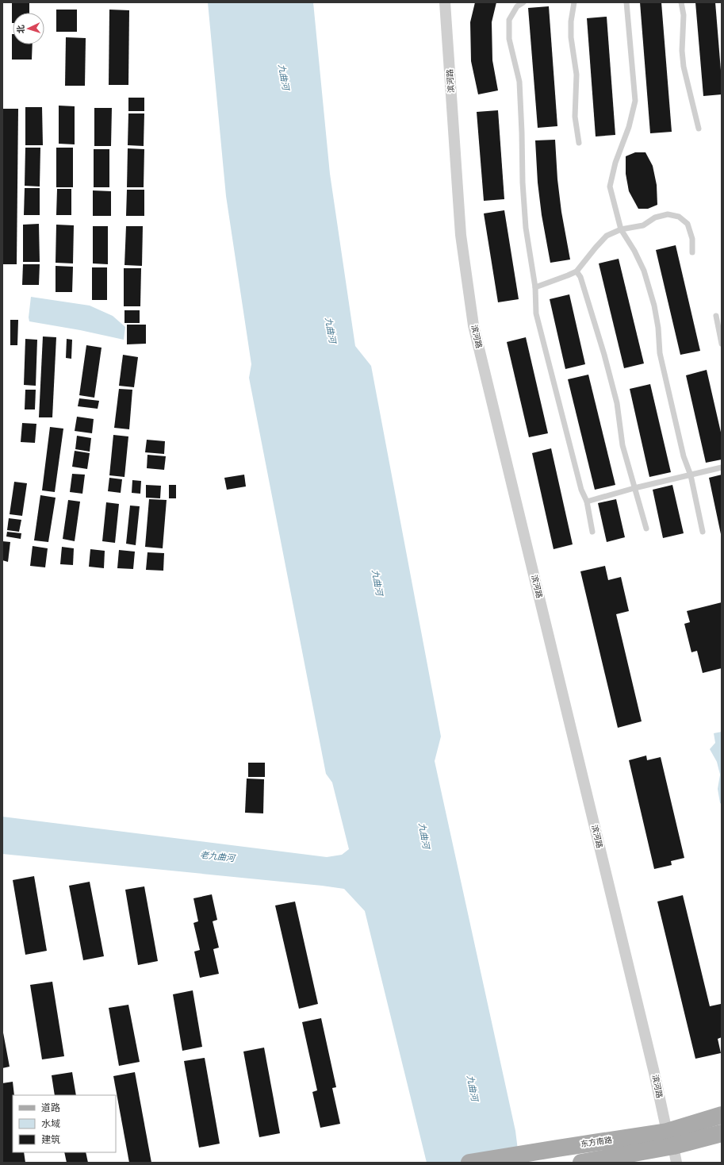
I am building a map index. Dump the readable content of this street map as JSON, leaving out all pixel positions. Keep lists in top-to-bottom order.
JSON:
{
  "streets": {
    "main road": ["东方南路"],
    "street": ["滨河路"]
  },
  "crossings": [
    ["滨河路", "东方南路"]
  ],
  "water": ["九曲河", "老九曲河"],
  "legend": ["道路", "水域", "建筑"],
  "north": "left"
}
